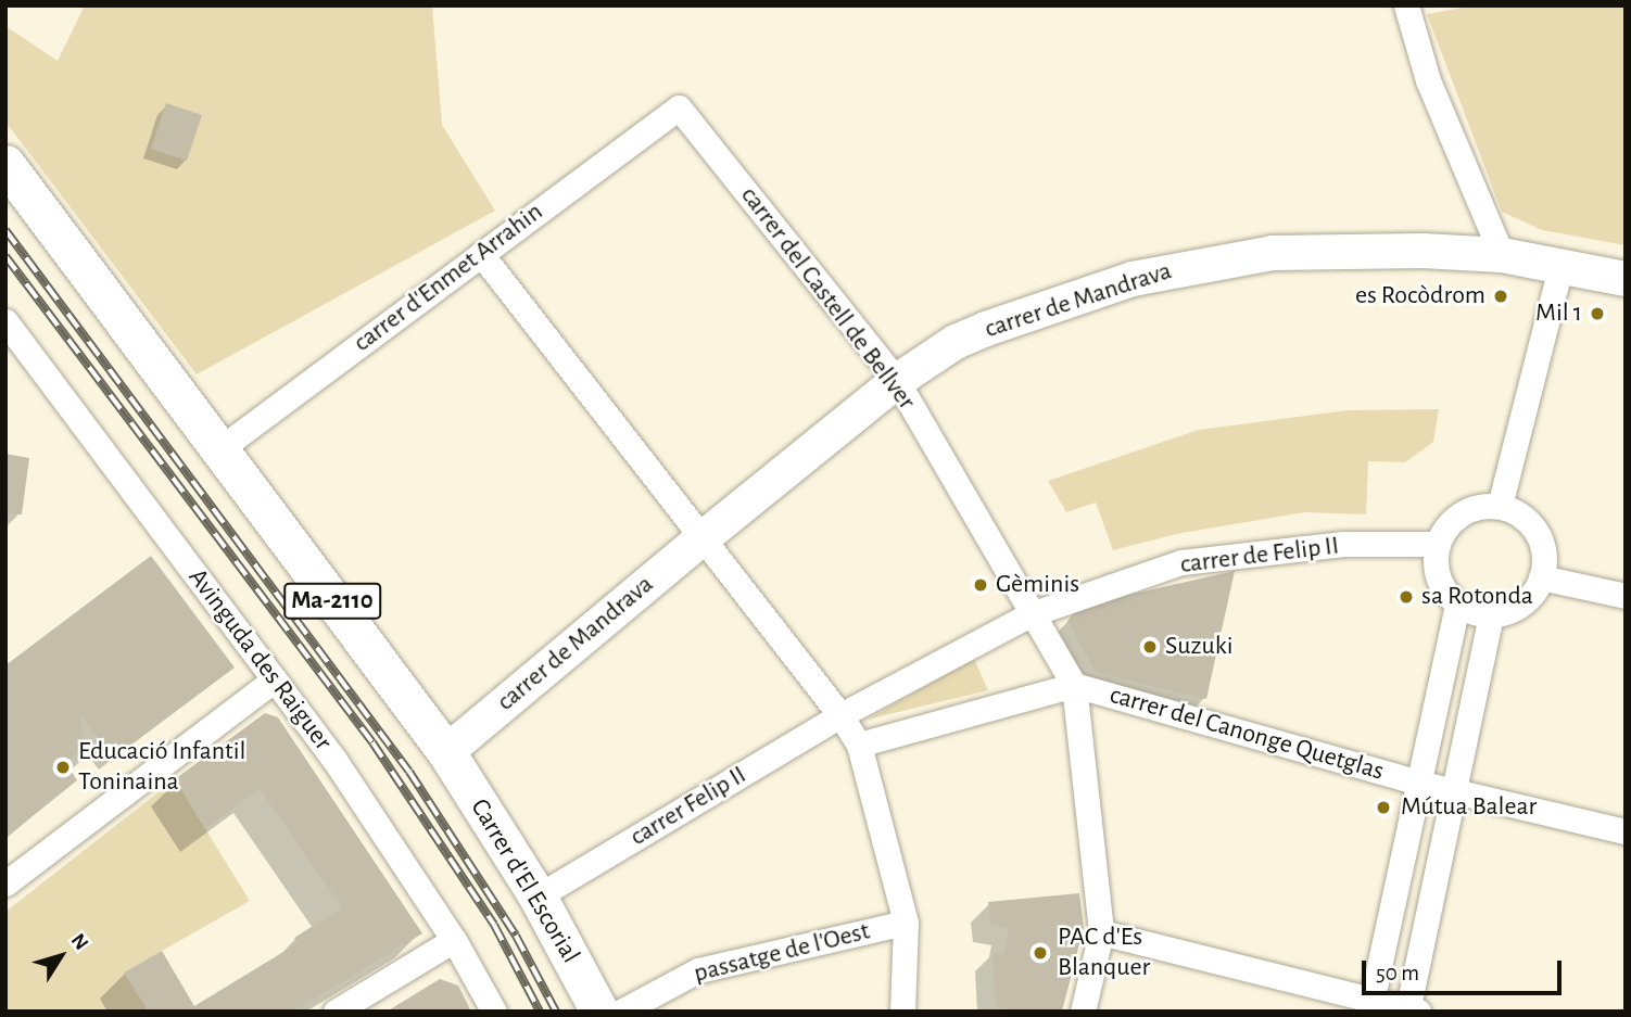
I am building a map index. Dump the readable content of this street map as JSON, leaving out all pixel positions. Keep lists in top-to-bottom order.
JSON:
{
  "streets": {
    "main road": ["Ma-2110", "Carrer d'El Escorial"],
    "street": [
      "carrer d'Enmet Arrahin",
      "carrer del Castell de Bellver",
      "carrer de Mandrava",
      "carrer de Felip II",
      "Avinguda des Raiguer",
      "carrer del Canonge Quetglas",
      "carrer Felip II",
      "passatge de l'Oest"
    ]
  },
  "crossings": [
    ["carrer d'Enmet Arrahin", "carrer del Castell de Bellver"],
    ["carrer d'Enmet Arrahin", "Ma-2110"],
    ["carrer del Castell de Bellver", "carrer de Mandrava"],
    ["carrer del Castell de Bellver", "carrer de Felip II"],
    ["carrer del Castell de Bellver", "carrer del Canonge Quetglas"],
    ["carrer de Mandrava", "Ma-2110"],
    ["carrer de Mandrava", "Carrer d'El Escorial"],
    ["carrer de Felip II", "carrer Felip II"],
    ["Ma-2110", "Carrer d'El Escorial"],
    ["carrer Felip II", "Carrer d'El Escorial"]
  ],
  "places": [
    "es Rocòdrom",
    "Mil 1",
    "Gèminis",
    "sa Rotonda",
    "Suzuki",
    "Educació Infantil Toninaina",
    "Mútua Balear",
    "PAC d'Es Blanquer"
  ],
  "scale_bar": "50 m",
  "north": "top right"
}
